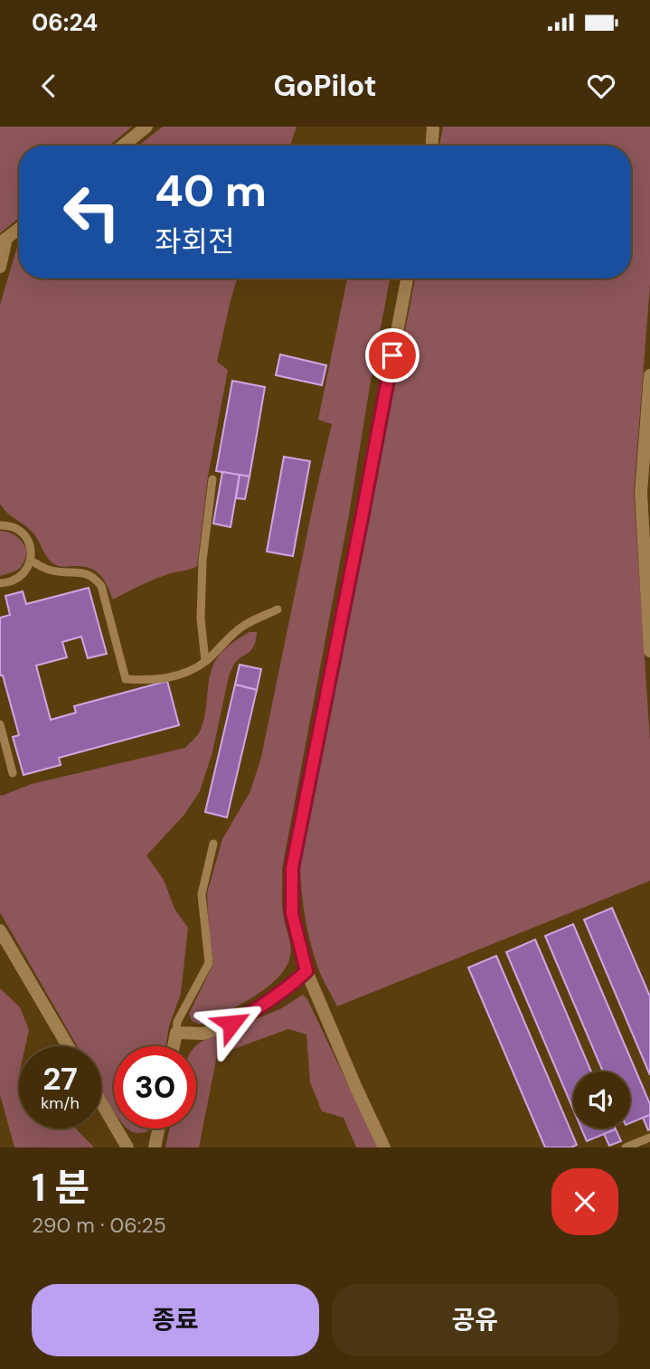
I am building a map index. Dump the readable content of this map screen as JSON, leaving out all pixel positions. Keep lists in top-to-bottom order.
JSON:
{
  "page": {
    "status": "06:24",
    "header": "GoPilot",
    "turn": ["40 m", "좌회전"],
    "speed": "27 km/h",
    "limit": "30",
    "heading": ["1 분", "290 m · 06:25"],
    "buttons": ["종료", "공유"]
  }
}
